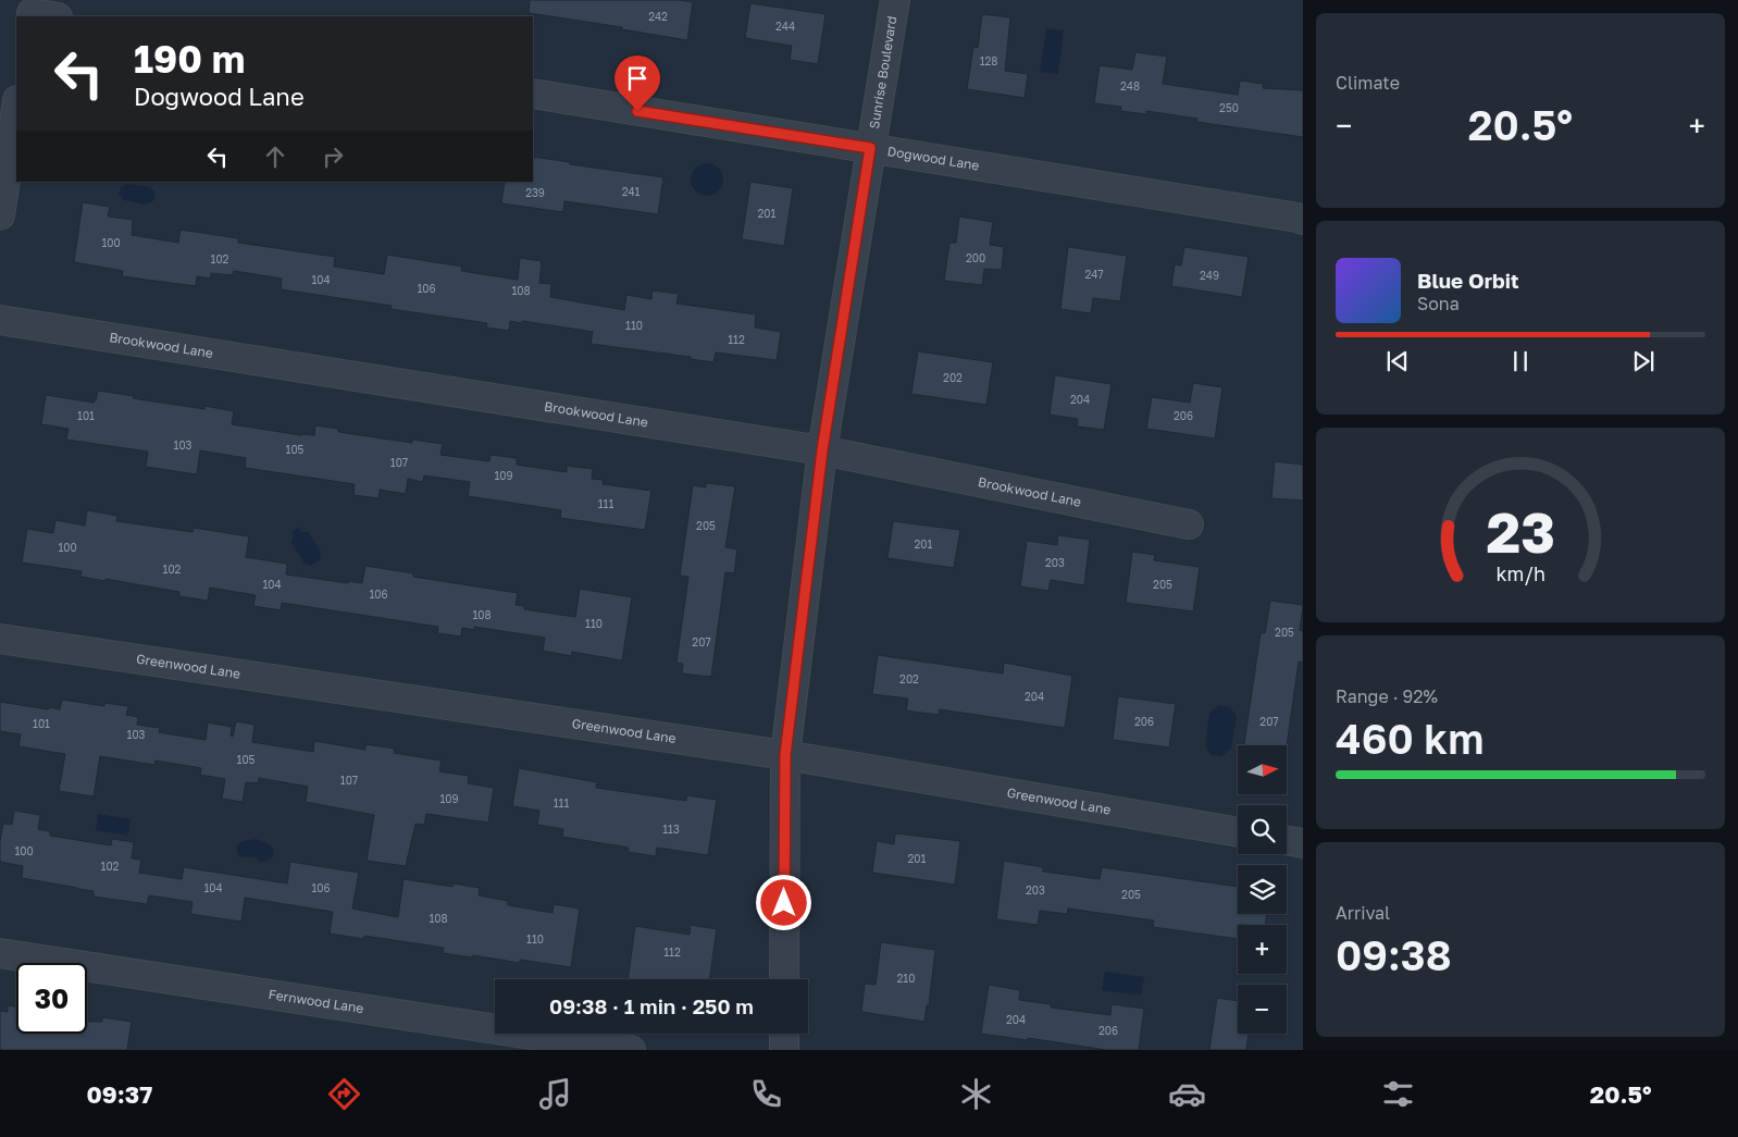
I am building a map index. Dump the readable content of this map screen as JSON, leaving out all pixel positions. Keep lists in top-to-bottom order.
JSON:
{
  "streets": {
    "street": [
      "Sunrise Boulevard",
      "Dogwood Lane",
      "Brookwood Lane",
      "Greenwood Lane",
      "Fernwood Lane"
    ]
  },
  "crossings": [
    ["Sunrise Boulevard", "Dogwood Lane"],
    ["Sunrise Boulevard", "Brookwood Lane"],
    ["Sunrise Boulevard", "Greenwood Lane"]
  ],
  "house_numbers": [
    "242",
    "244",
    "128",
    "248",
    "250",
    "241",
    "239",
    "201",
    "100",
    "200",
    "102",
    "247",
    "249",
    "104",
    "106",
    "108",
    "110",
    "112",
    "202",
    "204",
    "101",
    "206",
    "103",
    "105",
    "107",
    "109",
    "111",
    "205",
    "201",
    "100",
    "203",
    "102",
    "104",
    "205",
    "106",
    "108",
    "110",
    "205",
    "207",
    "202",
    "204",
    "206",
    "207",
    "101",
    "103",
    "105",
    "107",
    "109",
    "111",
    "113",
    "100",
    "201",
    "102",
    "104",
    "106",
    "203",
    "205",
    "108",
    "110",
    "112",
    "210",
    "204",
    "206"
  ],
  "north": "right",
  "page": {
    "tile": [
      "Climate",
      ["Range · 92%", "460 km"],
      ["Arrival", "09:38"]
    ],
    "turn": ["190 m", "Dogwood Lane"],
    "heat": ["−", "20.5°", "+"],
    "song": ["Blue Orbit", "Sona"],
    "map_buttons": ["+", "−"],
    "limit": "30",
    "trip": "09:38 · 1 min · 250 m",
    "tabs": ["09:37", "20.5°"],
    "gauge": ["23", "km/h"]
  }
}
